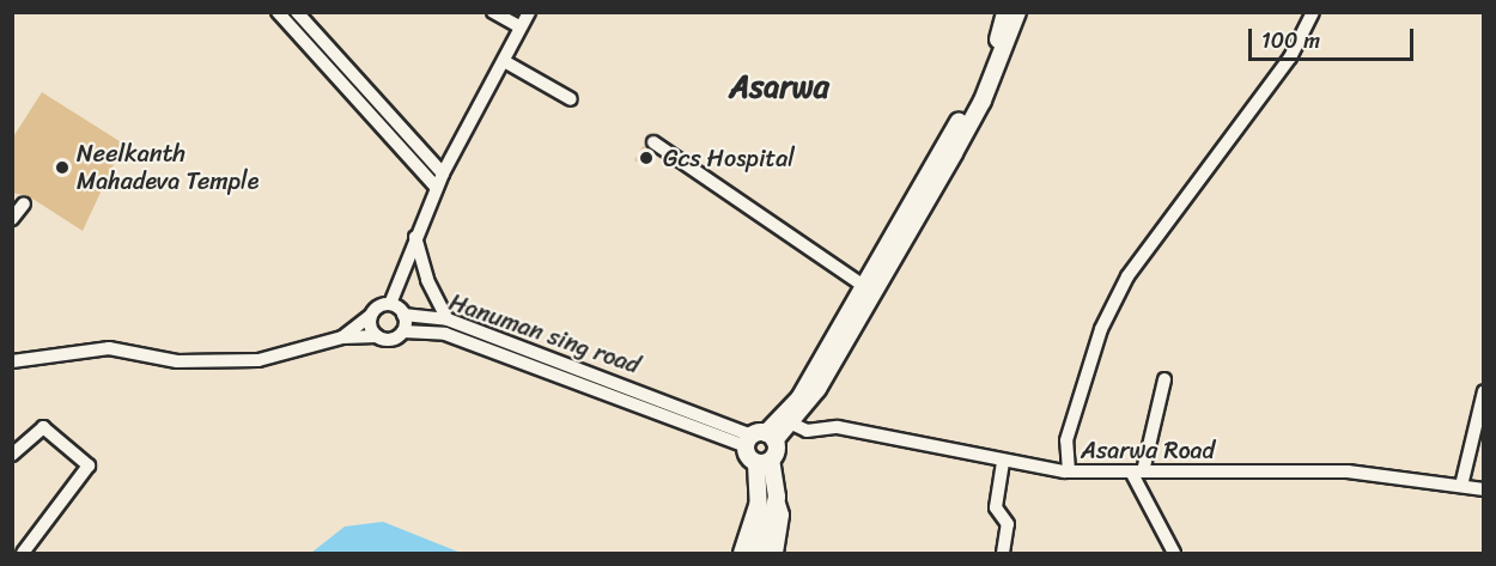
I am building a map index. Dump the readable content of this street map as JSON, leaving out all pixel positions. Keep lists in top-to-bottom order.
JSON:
{
  "streets": {
    "street": ["Hanuman sing road", "Asarwa Road"]
  },
  "districts": ["Asarwa"],
  "places": ["Gcs Hospital", "Neelkanth Mahadeva Temple"],
  "scale_bar": "100 m"
}
